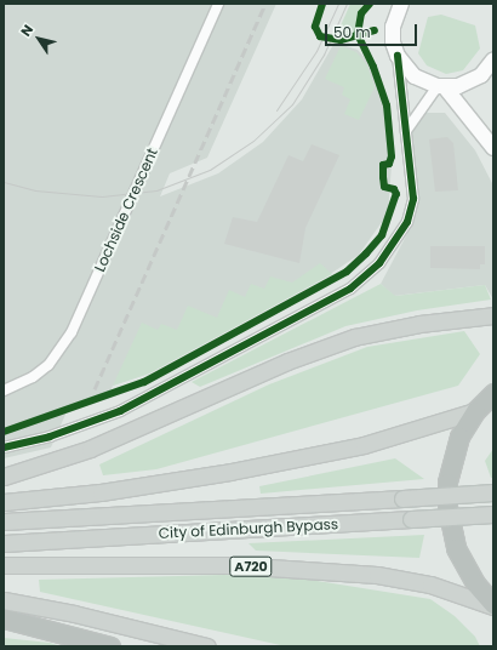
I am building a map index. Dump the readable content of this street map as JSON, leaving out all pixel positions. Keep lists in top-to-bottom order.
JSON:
{
  "streets": {
    "main road": ["City of Edinburgh Bypass", "A720"],
    "street": ["Lochside Crescent"]
  },
  "scale_bar": "50 m",
  "north": "top left"
}
